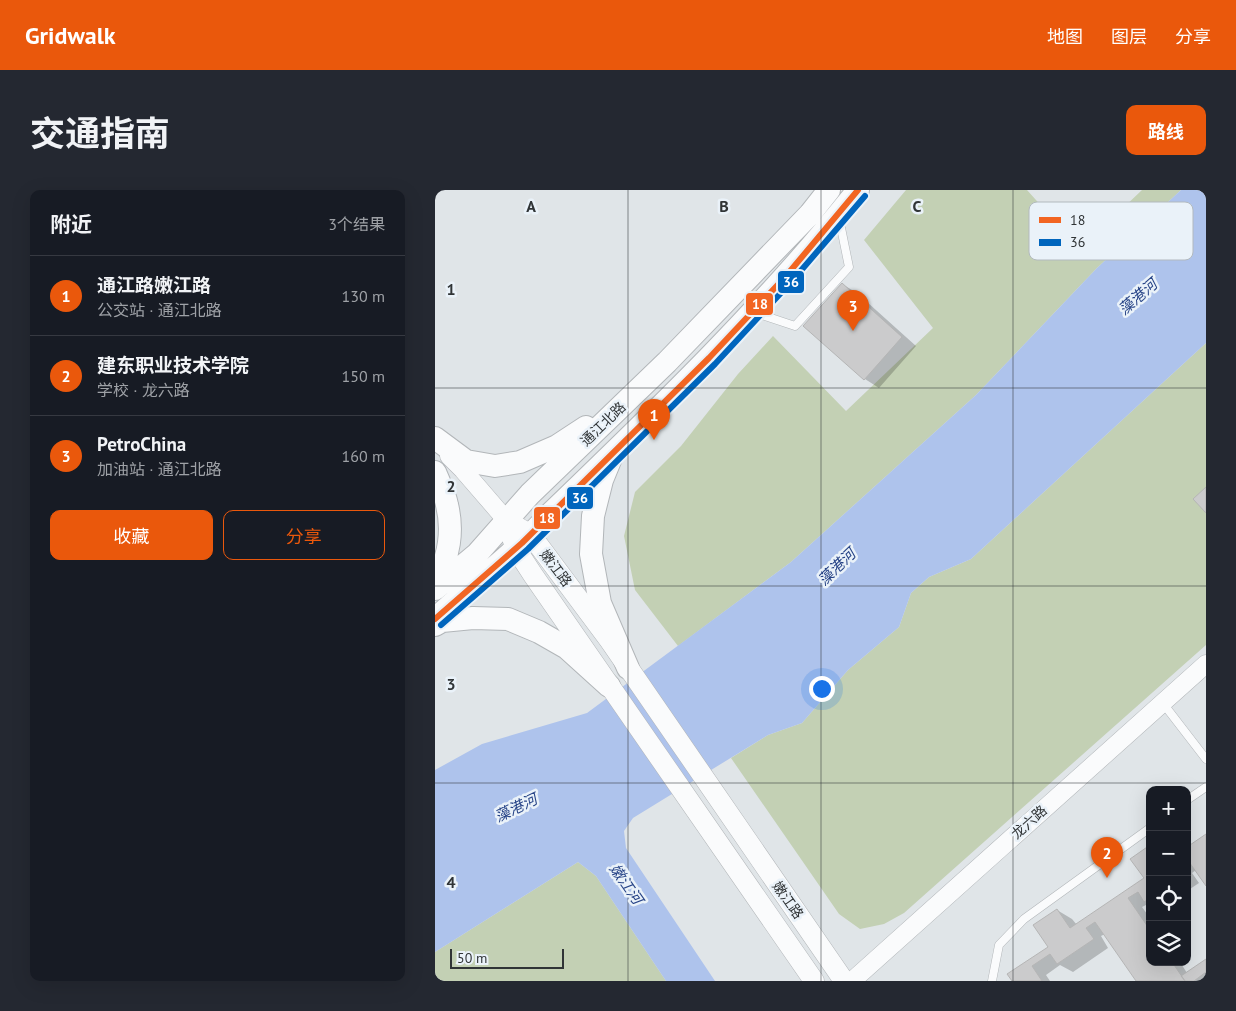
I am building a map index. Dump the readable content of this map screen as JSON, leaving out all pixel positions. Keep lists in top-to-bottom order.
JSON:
{
  "streets": {
    "main road": ["通江北路", "嫩江路"],
    "street": ["龙六路"]
  },
  "crossings": [
    ["通江北路", "嫩江路"]
  ],
  "water": ["藻港河", "嫩江河"],
  "lines": ["transit line 18", "transit line 36"],
  "legend": ["18", "36"],
  "scale_bar": "50 m",
  "page": {
    "header": "Gridwalk",
    "nav": ["地图", "图层", "分享"],
    "title": "交通指南",
    "buttons": [
      "路线",
      ["收藏", "分享"]
    ],
    "heading": ["附近", "3个结果"],
    "list": [
      {
        "mark": "1",
        "name": "通江路嫩江路",
        "note": "公交站 · 通江北路",
        "value": "130 m"
      },
      {
        "mark": "2",
        "name": "建东职业技术学院",
        "note": "学校 · 龙六路",
        "value": "150 m"
      },
      {
        "mark": "3",
        "name": "PetroChina",
        "note": "加油站 · 通江北路",
        "value": "160 m"
      }
    ],
    "pins": ["3", "1", "2"],
    "map_buttons": ["+", "−"],
    "scale": "50 m"
  },
  "grid": {
    "columns": ["A", "B", "C"],
    "rows": [
      "1",
      "2",
      "3",
      "4"
    ]
  }
}
